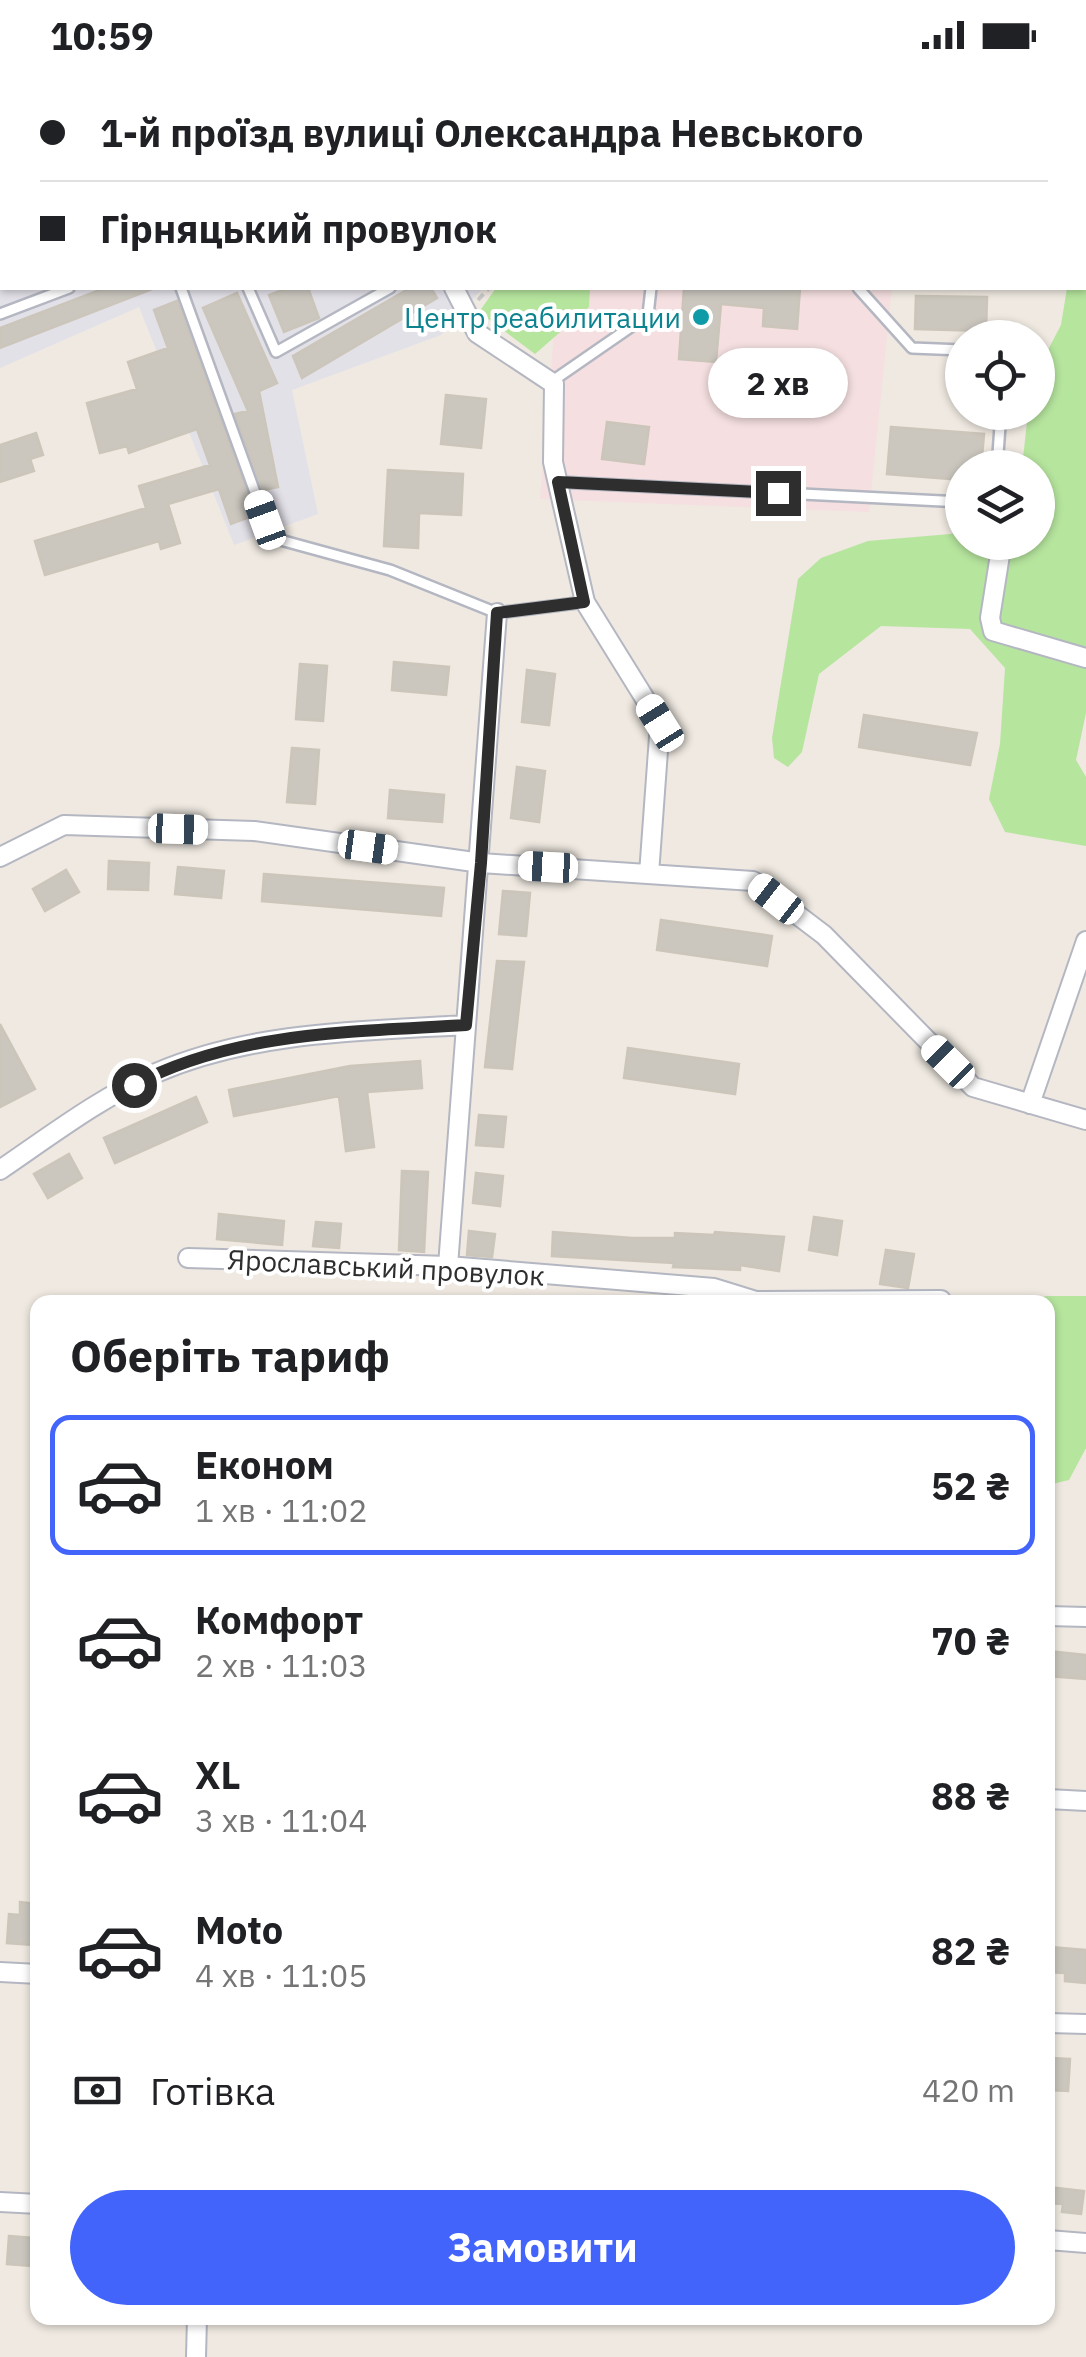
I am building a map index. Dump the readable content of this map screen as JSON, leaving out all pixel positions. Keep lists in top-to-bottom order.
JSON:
{
  "streets": {
    "street": ["Ярославський провулок"]
  },
  "places": ["Центр реабилитации"],
  "page": {
    "status": "10:59",
    "banner": ["1-й проїзд вулиці Олександра Невського", "Гірняцький провулок"],
    "bubble": "2 хв",
    "heading": "Оберіть тариф",
    "list": [
      {
        "name": "Економ",
        "note": "1 хв · 11:02",
        "value": "52 ₴"
      },
      {
        "name": "Комфорт",
        "note": "2 хв · 11:03",
        "value": "70 ₴"
      },
      {
        "name": "XL",
        "note": "3 хв · 11:04",
        "value": "88 ₴"
      },
      {
        "name": "Moto",
        "note": "4 хв · 11:05",
        "value": "82 ₴"
      }
    ],
    "pay": ["Готівка", "420 m"],
    "buttons": "Замовити"
  }
}
